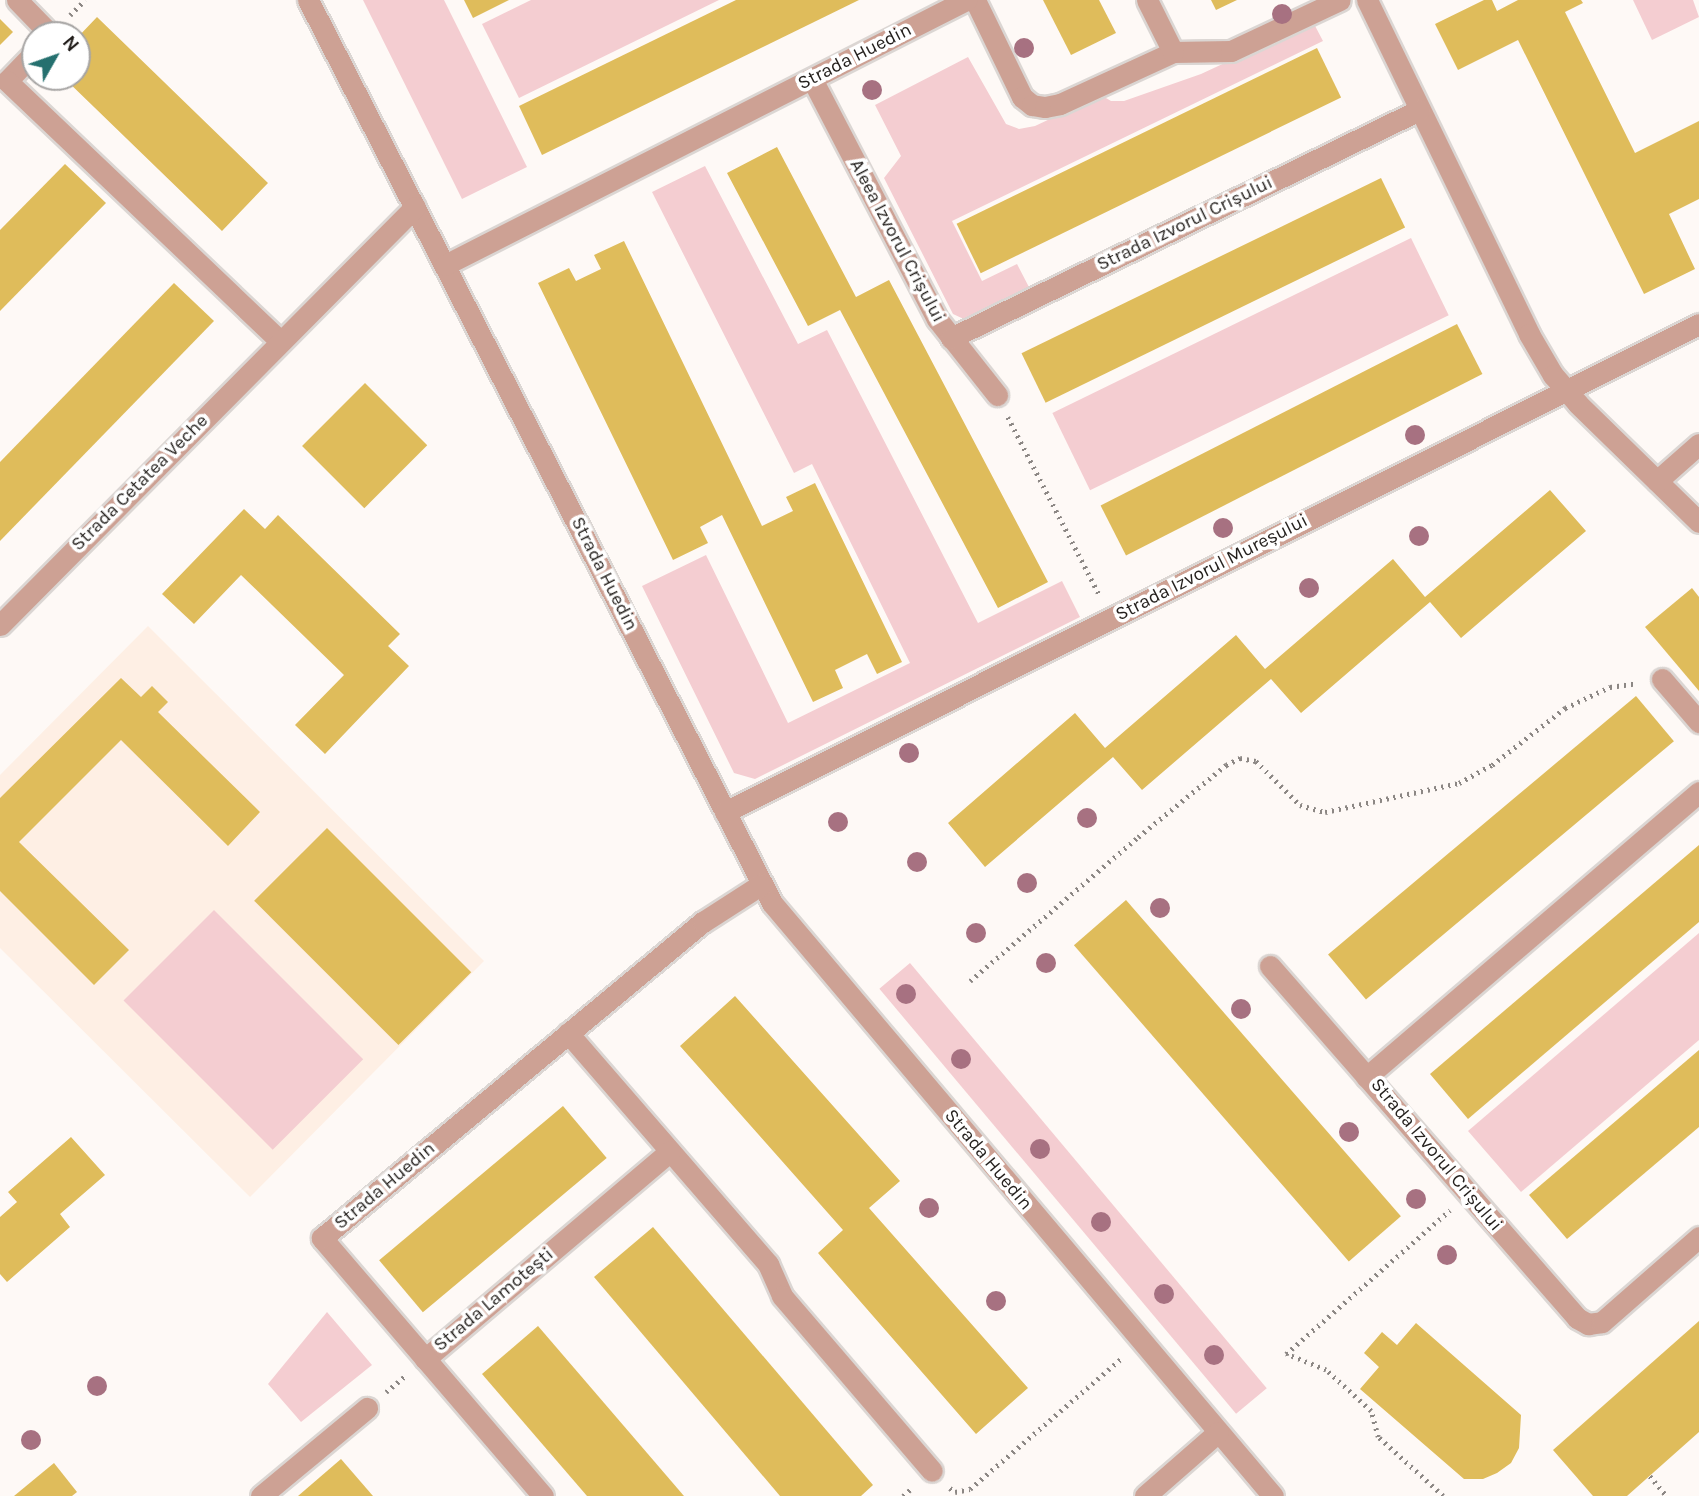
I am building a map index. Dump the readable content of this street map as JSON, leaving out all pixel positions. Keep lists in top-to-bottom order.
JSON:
{
  "streets": {
    "street": [
      "Strada Huedin",
      "Strada Izvorul Crișului",
      "Aleea Izvorul Crișului",
      "Strada Cetatea Veche",
      "Strada Izvorul Mureșului",
      "Strada Lamotești"
    ]
  },
  "crossings": [
    ["Strada Huedin", "Aleea Izvorul Crișului"],
    ["Strada Huedin", "Strada Cetatea Veche"],
    ["Strada Huedin", "Strada Izvorul Mureșului"],
    ["Strada Huedin", "Strada Lamotești"],
    ["Strada Izvorul Crișului", "Aleea Izvorul Crișului"]
  ],
  "north": "top right"
}
